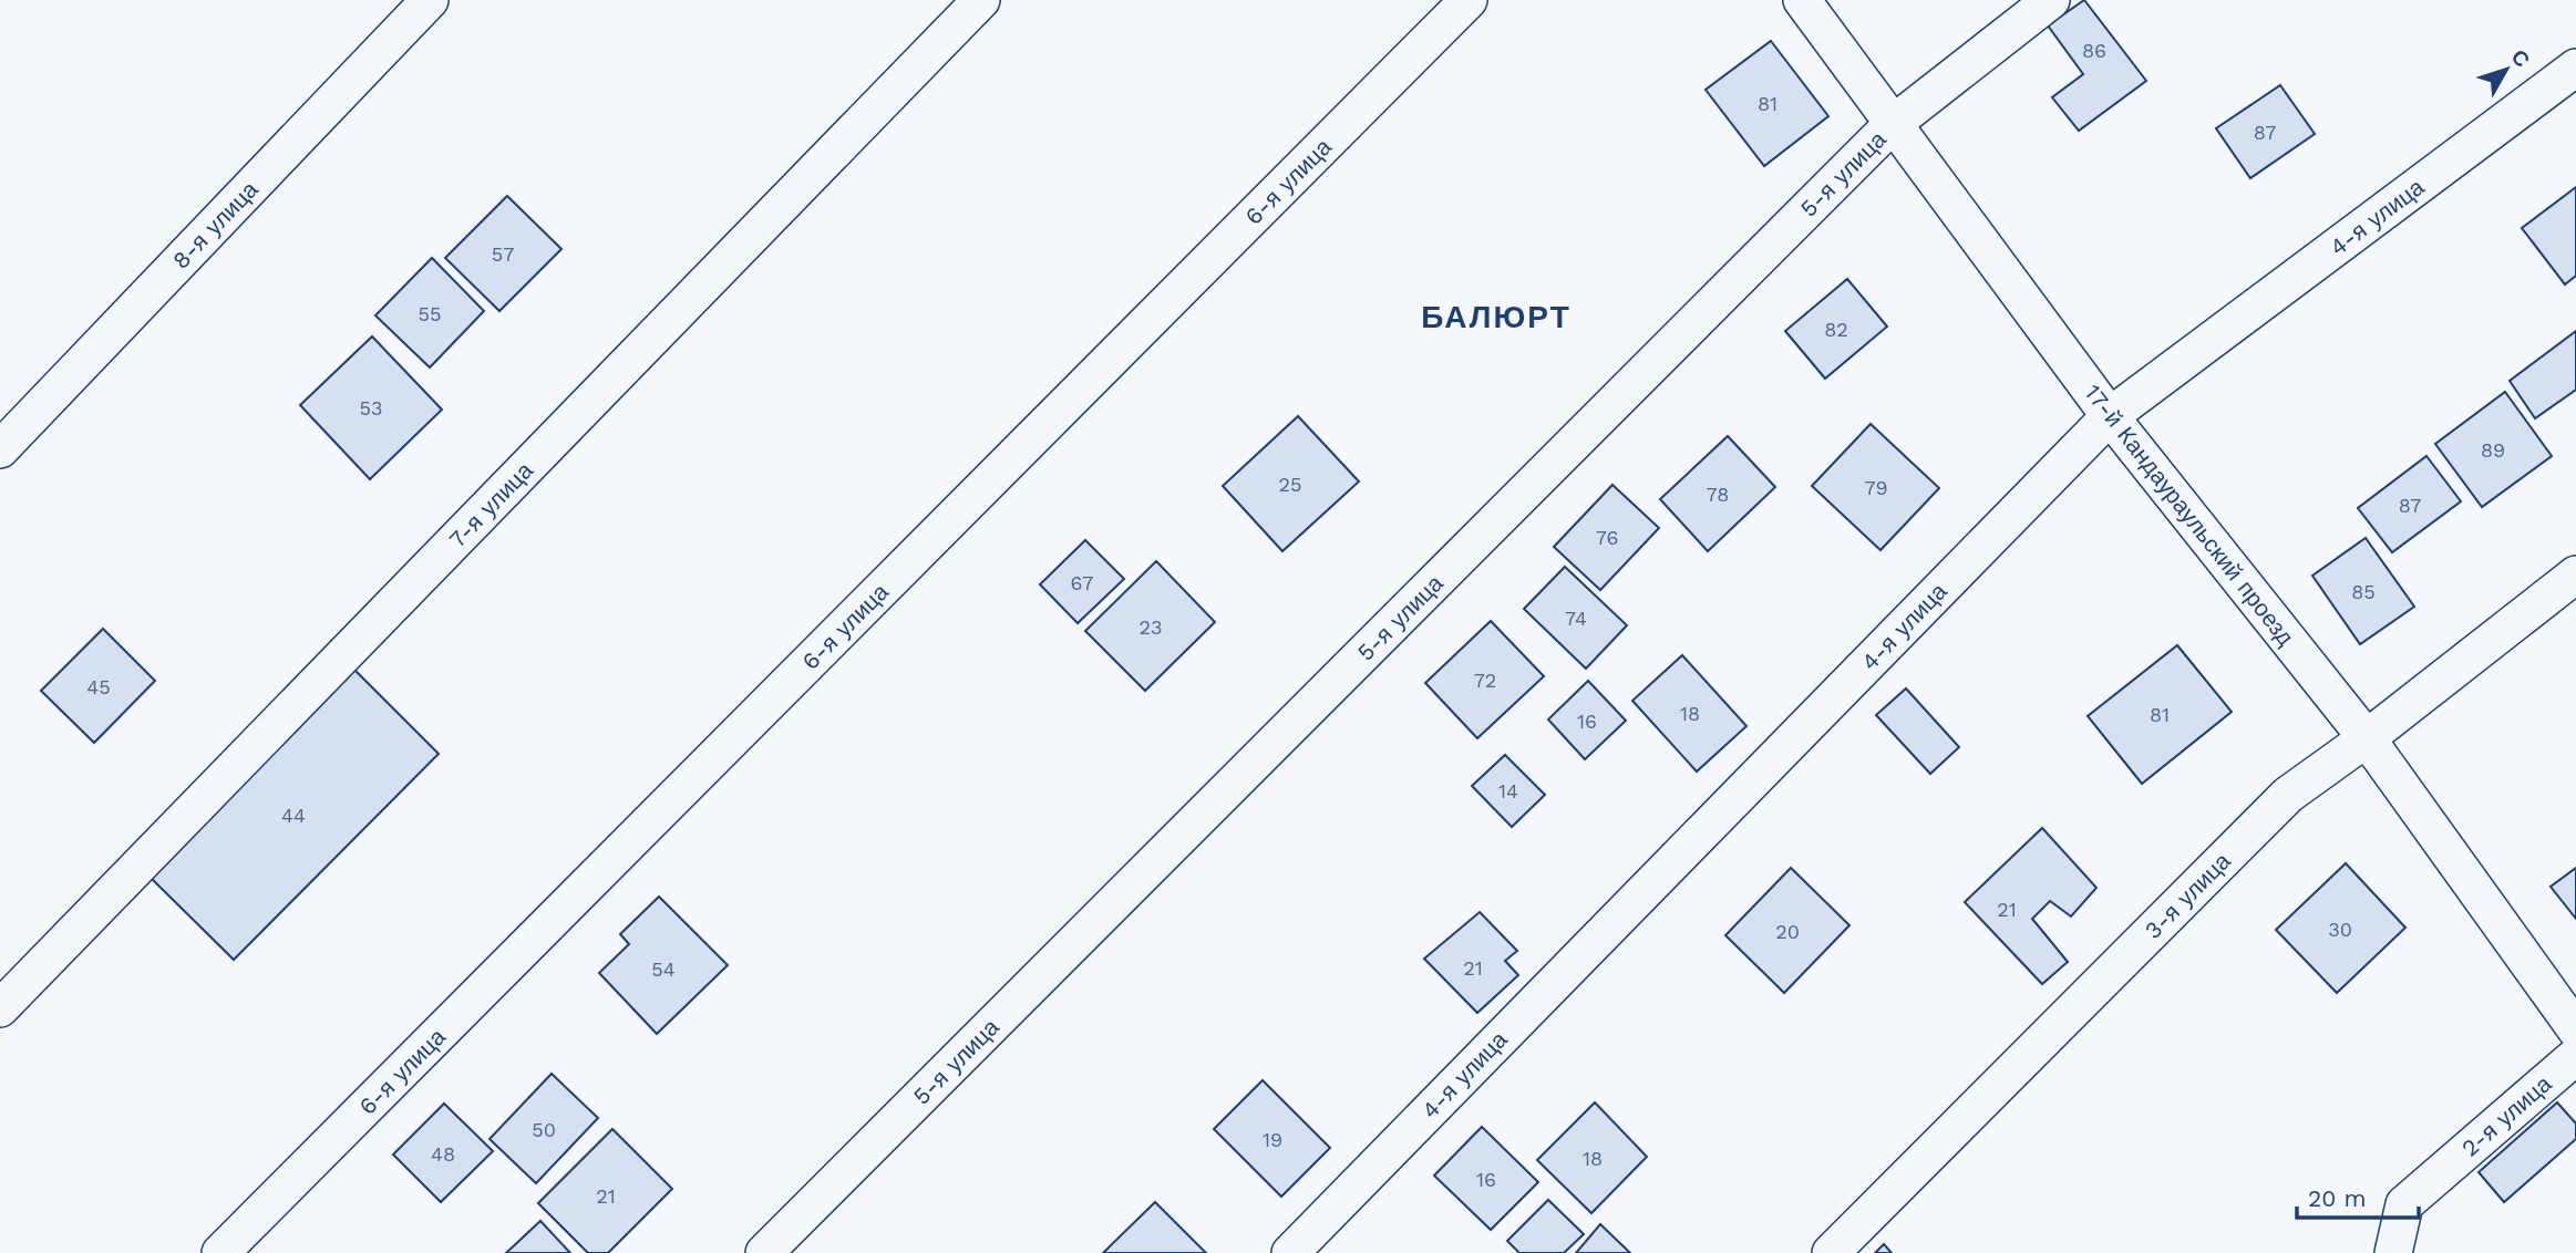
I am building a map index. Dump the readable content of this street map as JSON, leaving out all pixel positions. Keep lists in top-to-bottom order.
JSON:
{
  "streets": {
    "street": [
      "5-я улица",
      "6-я улица",
      "4-я улица",
      "8-я улица",
      "7-я улица",
      "17-й Кандаураульский проезд",
      "3-я улица",
      "2-я улица"
    ]
  },
  "crossings": [
    ["5-я улица", "17-й Кандаураульский проезд"],
    ["4-я улица", "17-й Кандаураульский проезд"],
    ["17-й Кандаураульский проезд", "3-я улица"]
  ],
  "districts": ["БАЛЮРТ"],
  "house_numbers": [
    "86",
    "81",
    "87",
    "57",
    "55",
    "82",
    "53",
    "89",
    "25",
    "79",
    "78",
    "87",
    "76",
    "67",
    "85",
    "74",
    "23",
    "72",
    "45",
    "18",
    "81",
    "16",
    "14",
    "44",
    "21",
    "30",
    "20",
    "21",
    "54",
    "50",
    "19",
    "48",
    "18",
    "16",
    "21"
  ],
  "scale_bar": "20 m",
  "north": "top right"
}
